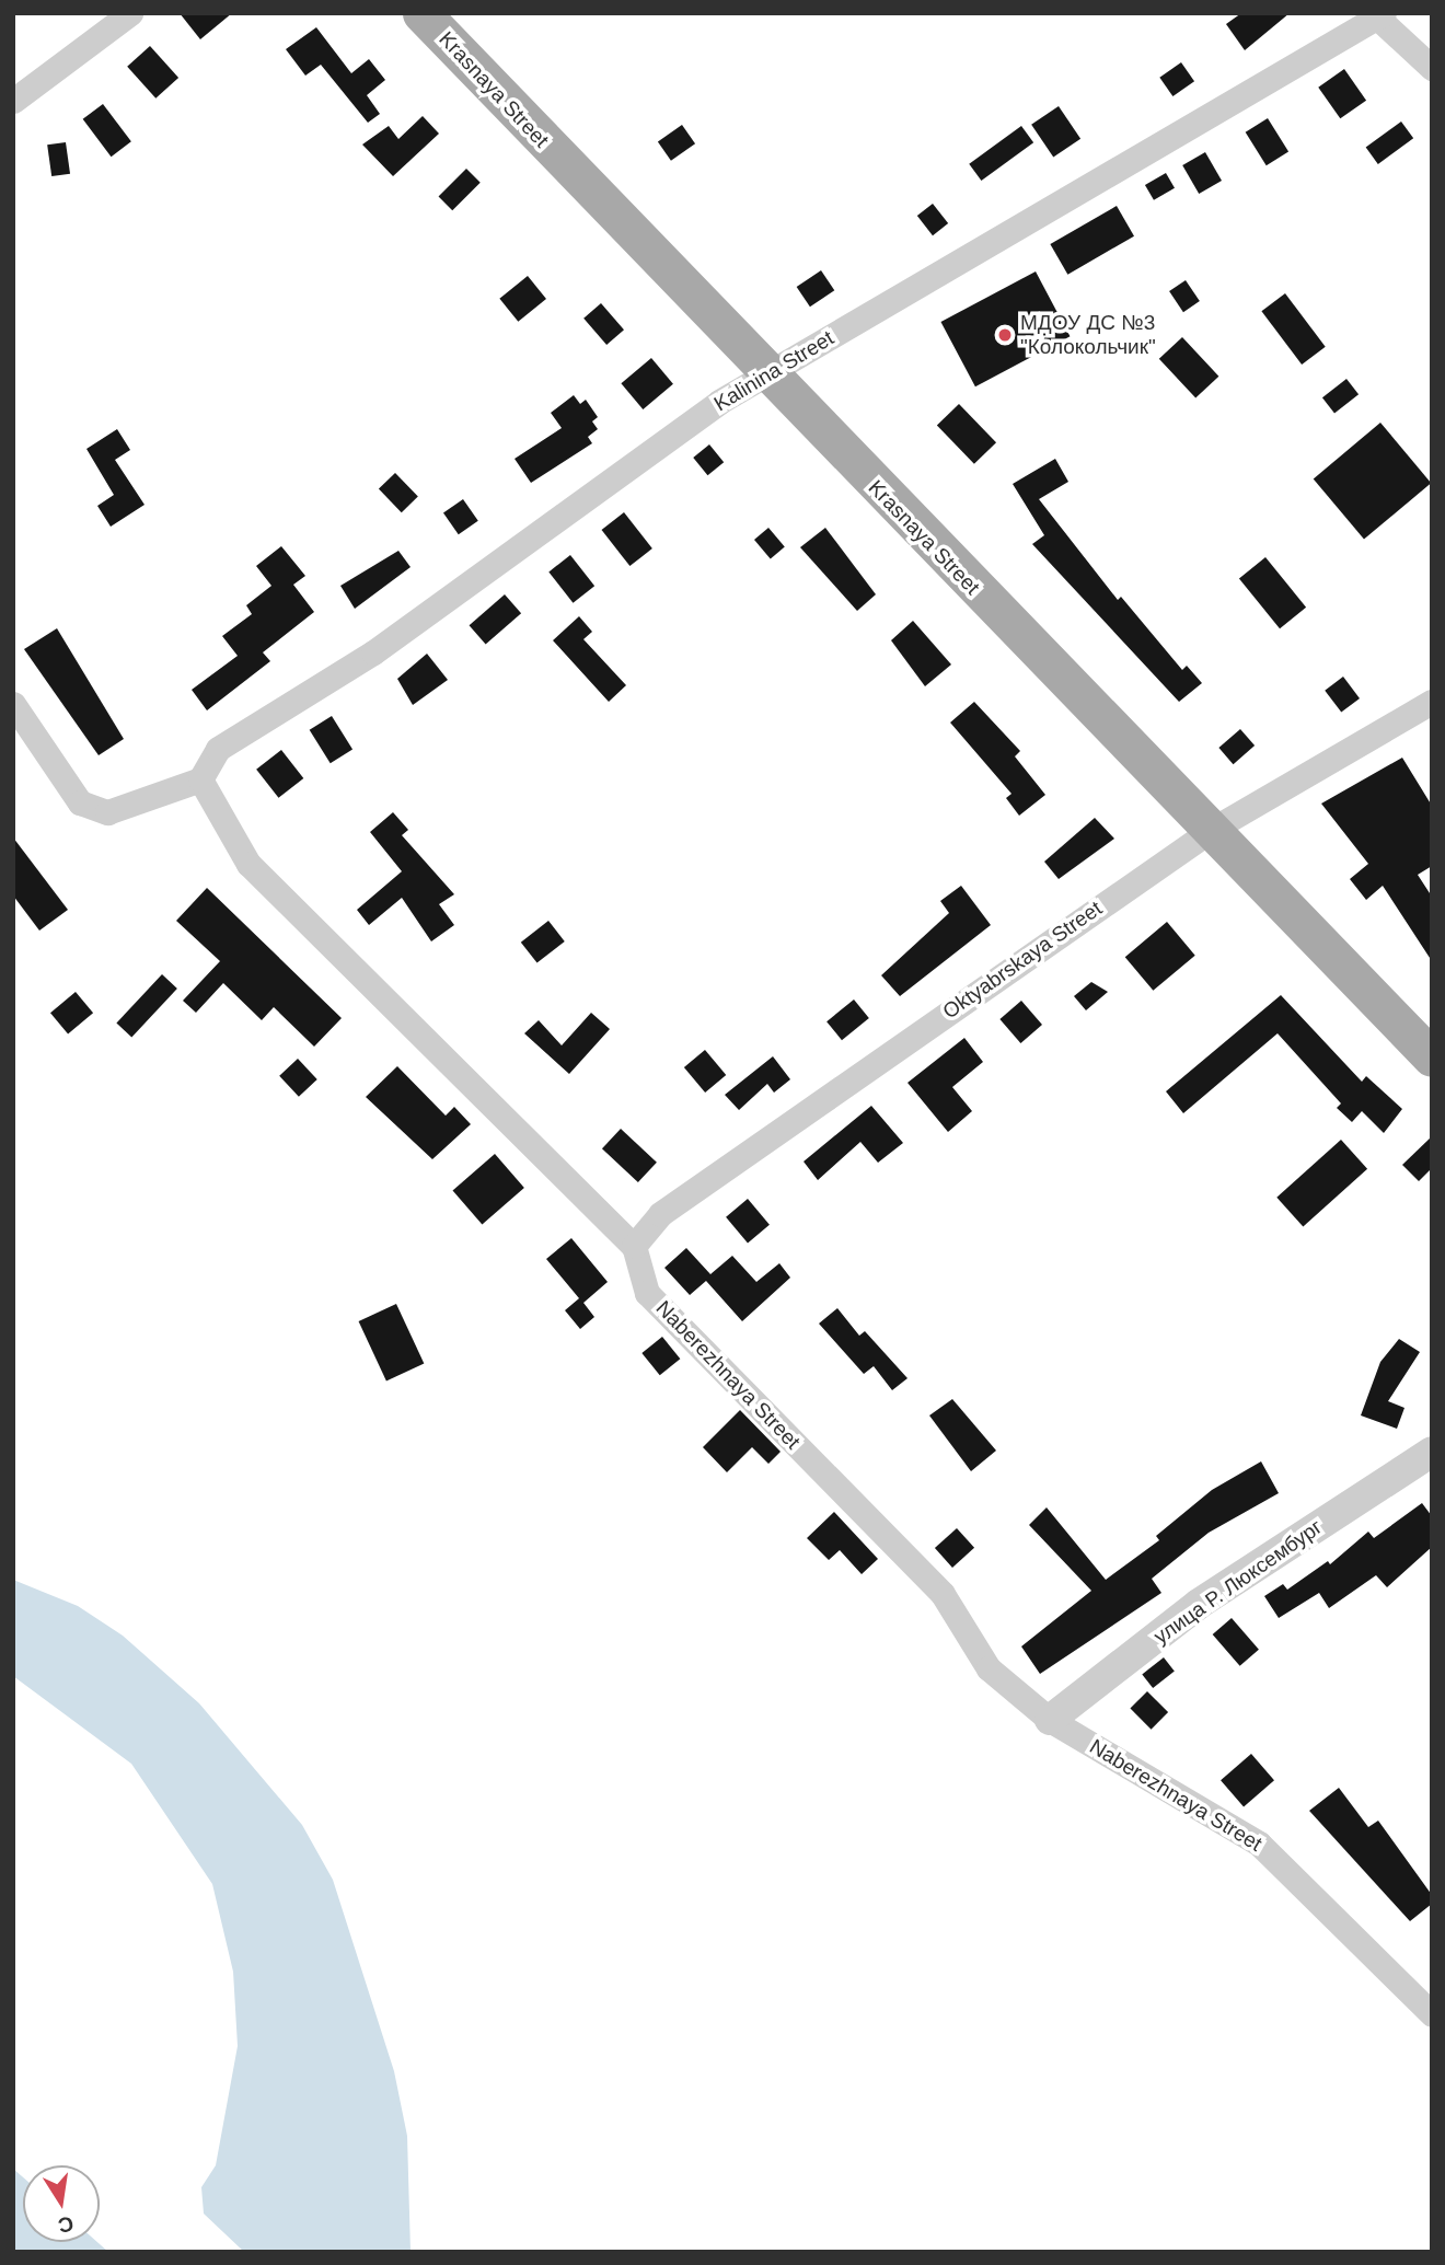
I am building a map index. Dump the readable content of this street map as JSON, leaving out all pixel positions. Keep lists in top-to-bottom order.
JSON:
{
  "streets": {
    "main road": ["Krasnaya Street"],
    "street": [
      "Kalinina Street",
      "Oktyabrskaya Street",
      "Naberezhnaya Street",
      "улица Р. Люксембург"
    ]
  },
  "crossings": [
    ["Krasnaya Street", "Kalinina Street"],
    ["Krasnaya Street", "Oktyabrskaya Street"],
    ["Kalinina Street", "Naberezhnaya Street"],
    ["Oktyabrskaya Street", "Naberezhnaya Street"],
    ["Naberezhnaya Street", "улица Р. Люксембург"]
  ],
  "places": ["МДОУ ДС №3 \"Колокольчик\""],
  "north": "bottom"
}
